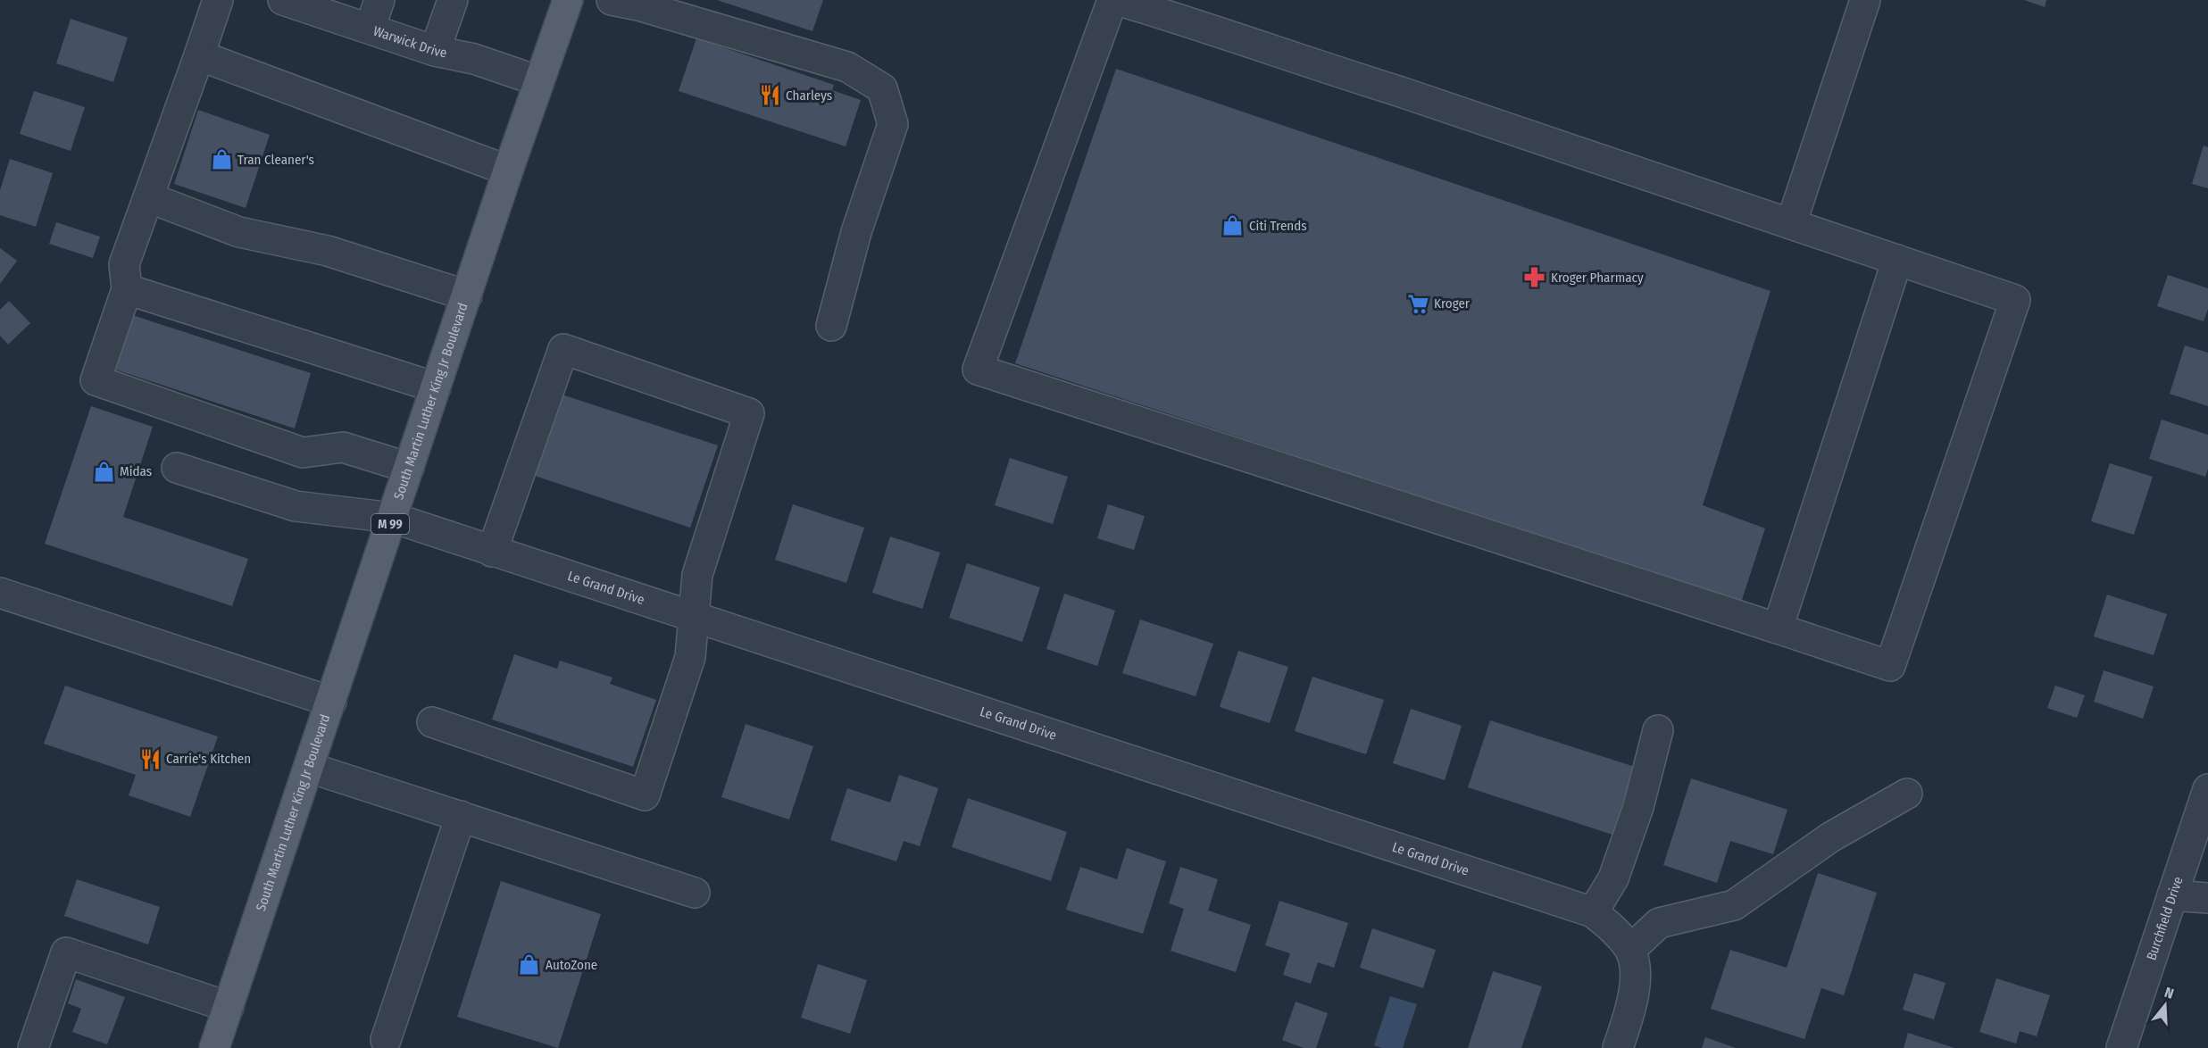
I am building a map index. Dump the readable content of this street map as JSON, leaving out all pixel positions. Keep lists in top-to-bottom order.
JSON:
{
  "streets": {
    "main road": ["South Martin Luther King Jr Boulevard", "M 99"],
    "street": ["Warwick Drive", "Le Grand Drive", "Burchfield Drive"]
  },
  "crossings": [
    ["Warwick Drive", "South Martin Luther King Jr Boulevard"],
    ["South Martin Luther King Jr Boulevard", "Le Grand Drive"]
  ],
  "places": {
    "restaurant": ["Charleys", "Carrie's Kitchen"],
    "shop": [
      "Tran Cleaner's",
      "Citi Trends",
      "Midas",
      "AutoZone"
    ],
    "pharmacy": ["Kroger Pharmacy"],
    "supermarket": ["Kroger"]
  },
  "north": "top"
}
